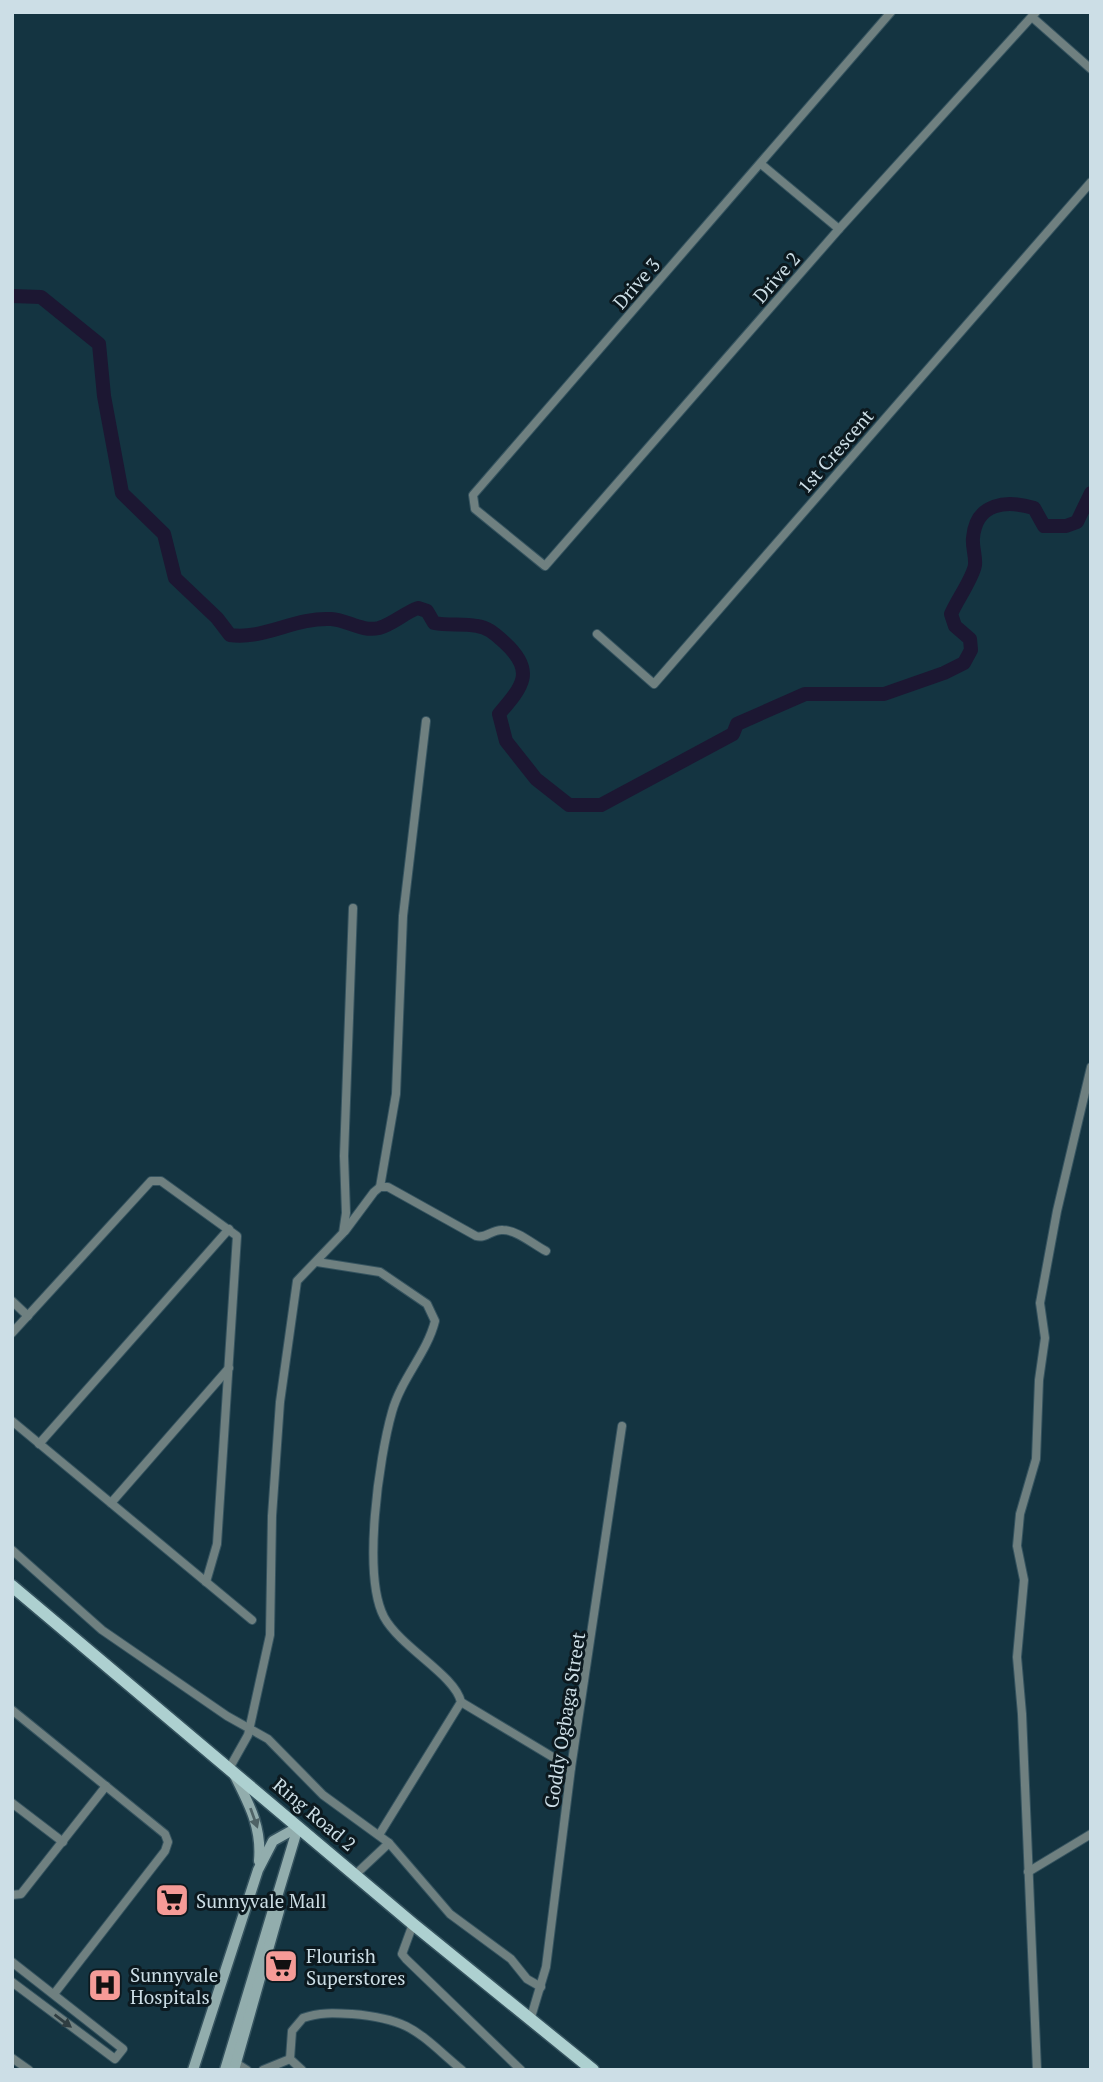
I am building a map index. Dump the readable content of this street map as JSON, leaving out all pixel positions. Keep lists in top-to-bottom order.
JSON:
{
  "streets": {
    "main road": ["Ring Road 2"],
    "street": [
      "Drive 2",
      "Drive 3",
      "1st Crescent",
      "Goddy Ogbaga Street"
    ]
  },
  "crossings": [
    ["Drive 2", "Drive 3"],
    ["Goddy Ogbaga Street", "Ring Road 2"]
  ],
  "places": {
    "supermarket": ["Sunnyvale Mall", "Flourish Superstores"],
    "hospital": ["Sunnyvale Hospitals"]
  }
}
